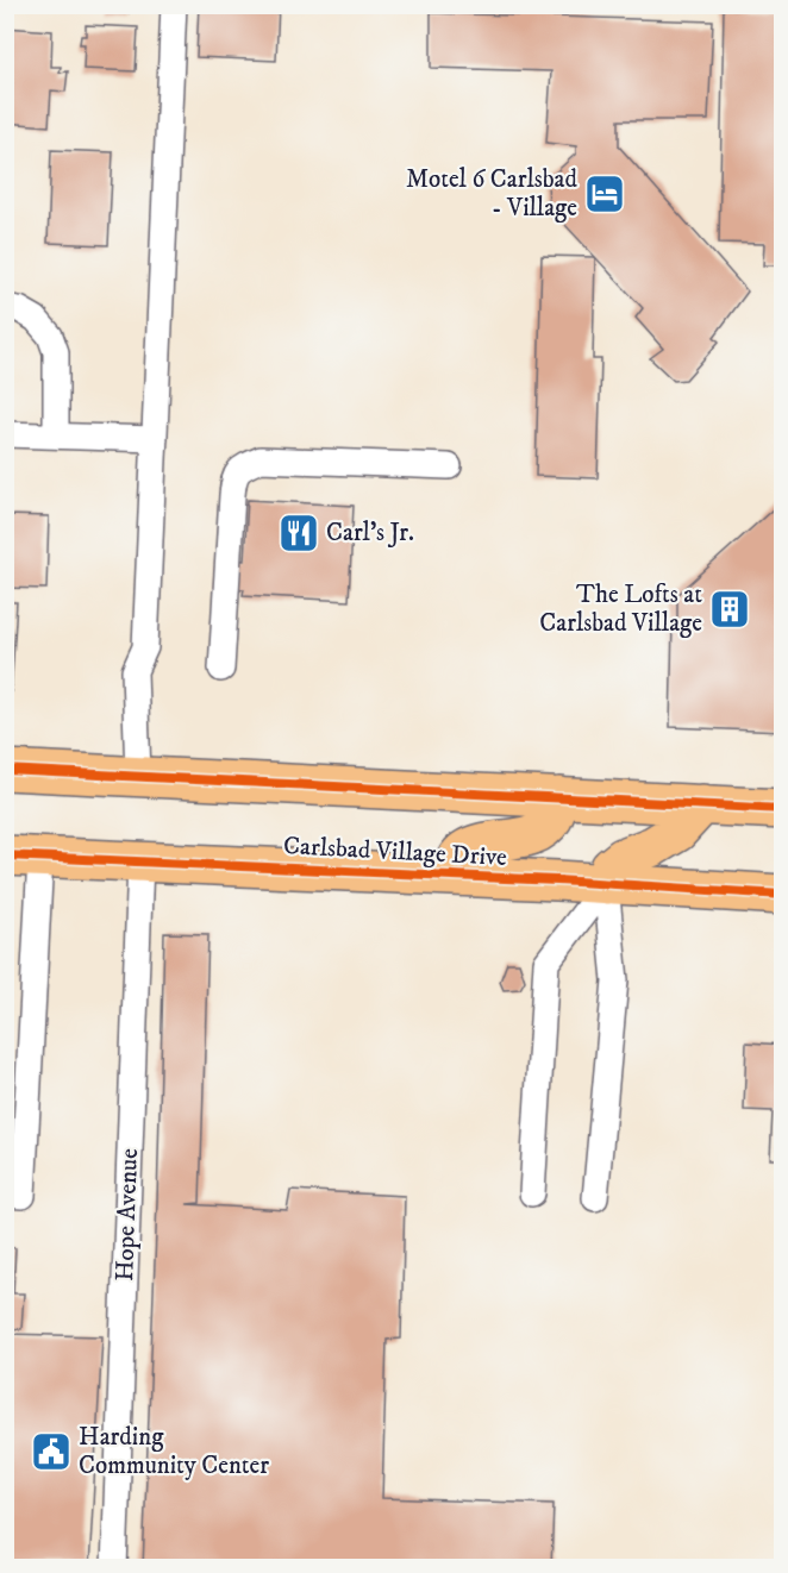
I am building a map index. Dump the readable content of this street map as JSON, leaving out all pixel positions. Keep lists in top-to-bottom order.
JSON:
{
  "streets": {
    "main road": ["Carlsbad Village Drive"],
    "lane": ["Hope Avenue"]
  },
  "crossings": [
    ["Carlsbad Village Drive", "Hope Avenue"]
  ],
  "places": {
    "hotel": ["Motel 6 Carlsbad - Village"],
    "restaurant": ["Carl's Jr."],
    "building": ["The Lofts at Carlsbad Village"],
    "public building": ["Harding Community Center"]
  }
}
